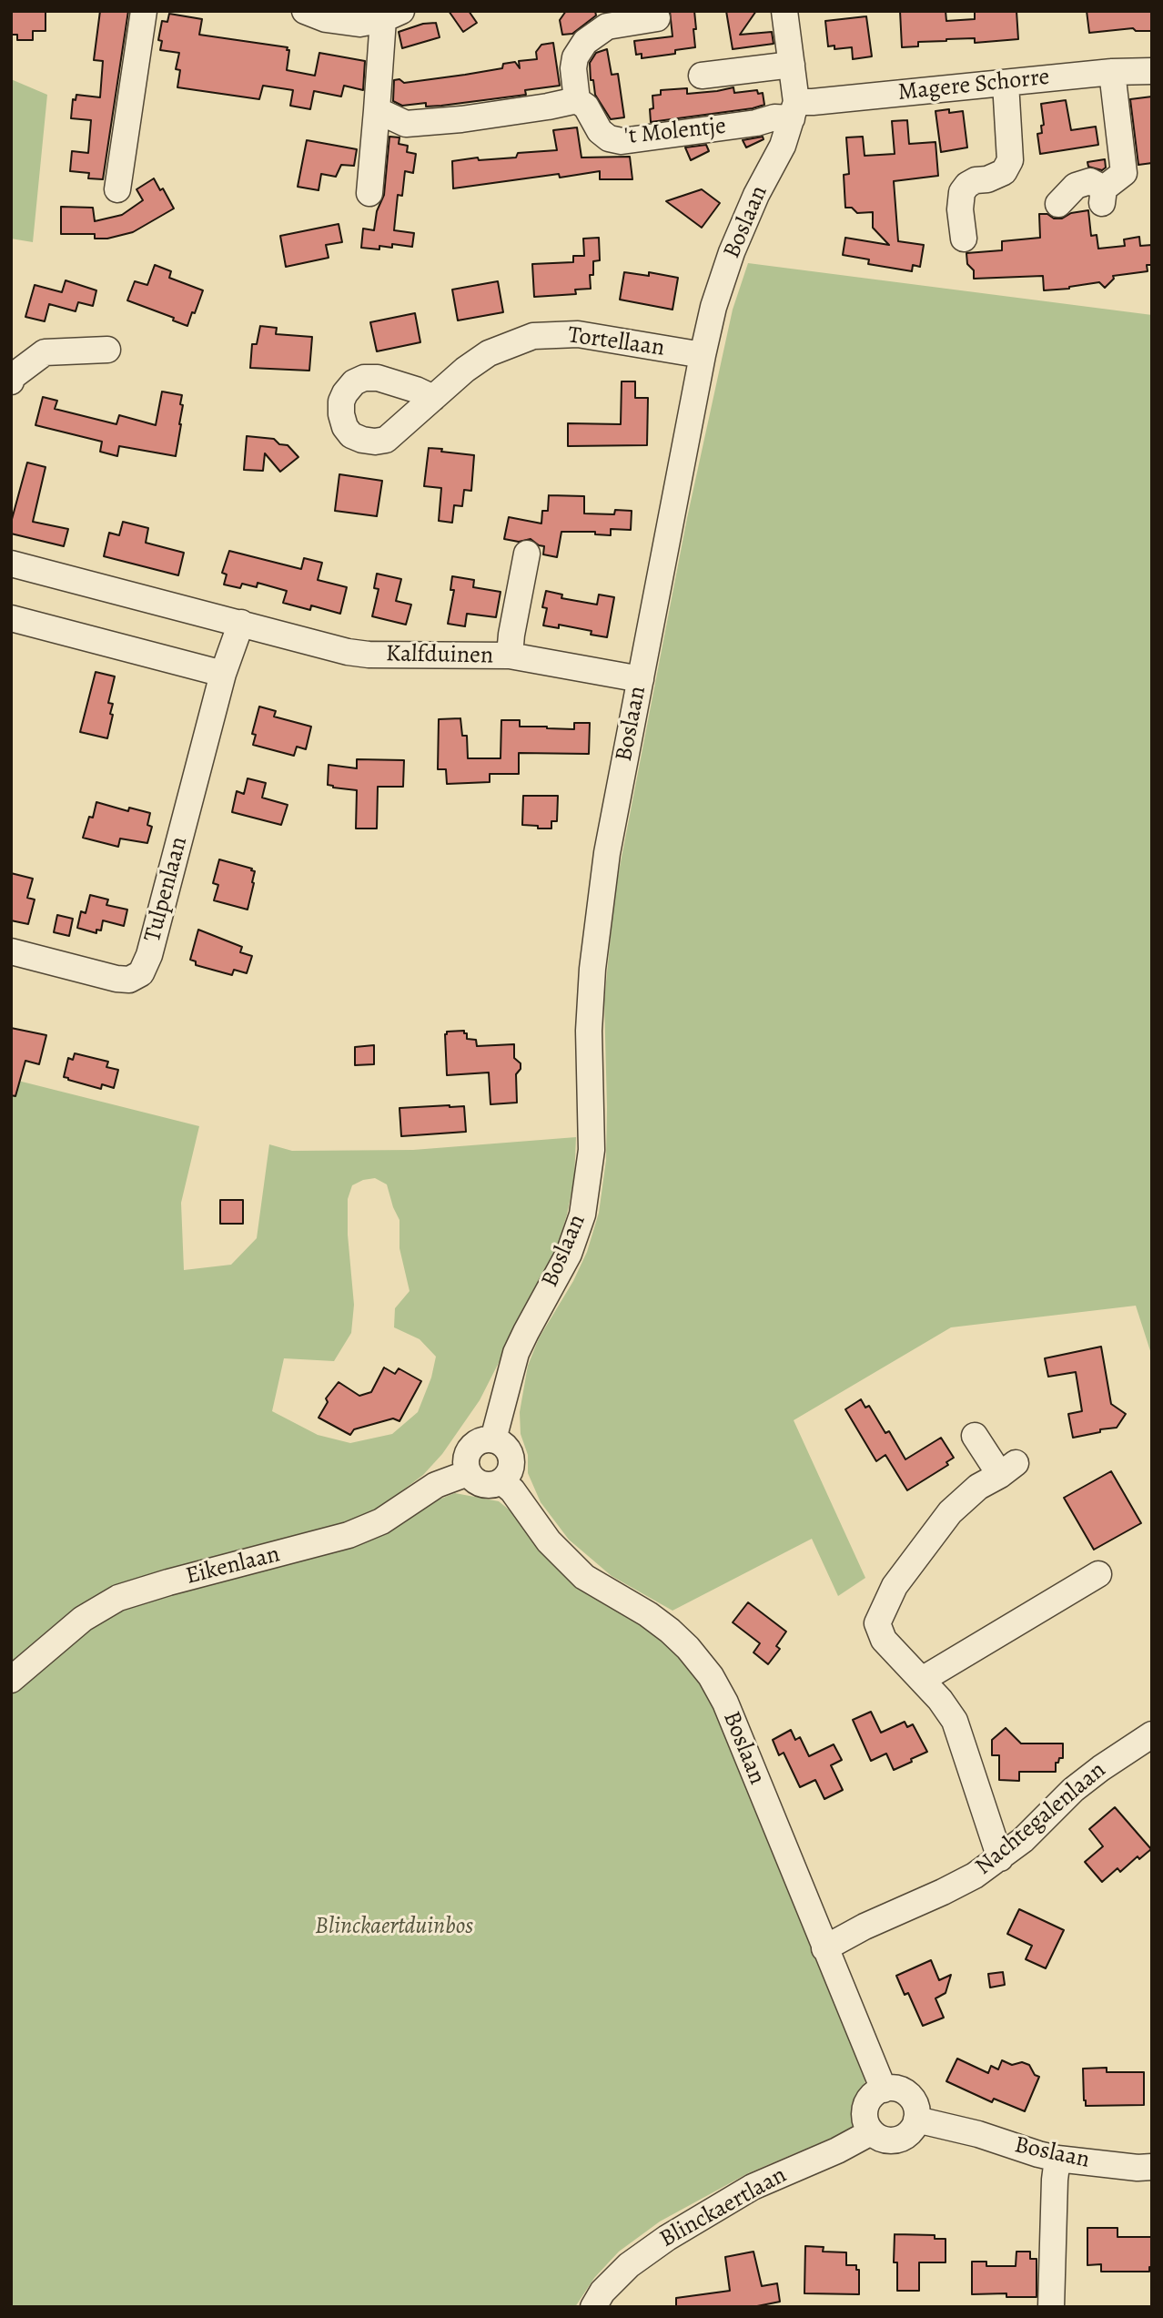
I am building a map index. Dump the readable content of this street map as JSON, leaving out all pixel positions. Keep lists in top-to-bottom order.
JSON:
{
  "streets": {
    "street": [
      "Magere Schorre",
      "'t Molentje",
      "Boslaan",
      "Tortellaan",
      "Kalfduinen",
      "Tulpenlaan",
      "Eikenlaan",
      "Nachtegalenlaan",
      "Blinckaertlaan"
    ]
  },
  "crossings": [
    ["Magere Schorre", "'t Molentje"],
    ["Magere Schorre", "Boslaan"],
    ["'t Molentje", "Boslaan"],
    ["Boslaan", "Tortellaan"],
    ["Boslaan", "Kalfduinen"],
    ["Boslaan", "Eikenlaan"],
    ["Boslaan", "Nachtegalenlaan"],
    ["Boslaan", "Blinckaertlaan"]
  ],
  "parks": ["Blinckaertduinbos"]
}
